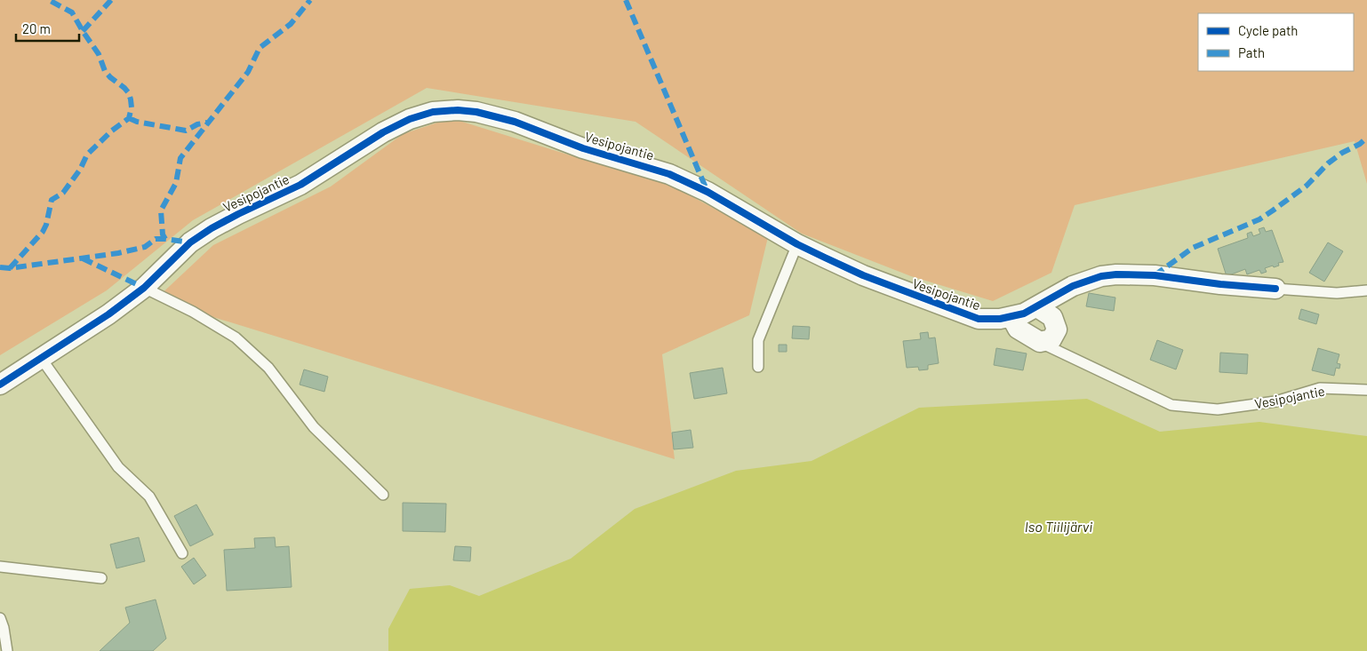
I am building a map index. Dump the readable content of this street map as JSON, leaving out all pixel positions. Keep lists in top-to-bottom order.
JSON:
{
  "streets": {
    "street": ["Vesipojantie"]
  },
  "water": ["Iso Tiilijärvi"],
  "legend": ["Cycle path", "Path"],
  "scale_bar": "20 m"
}
